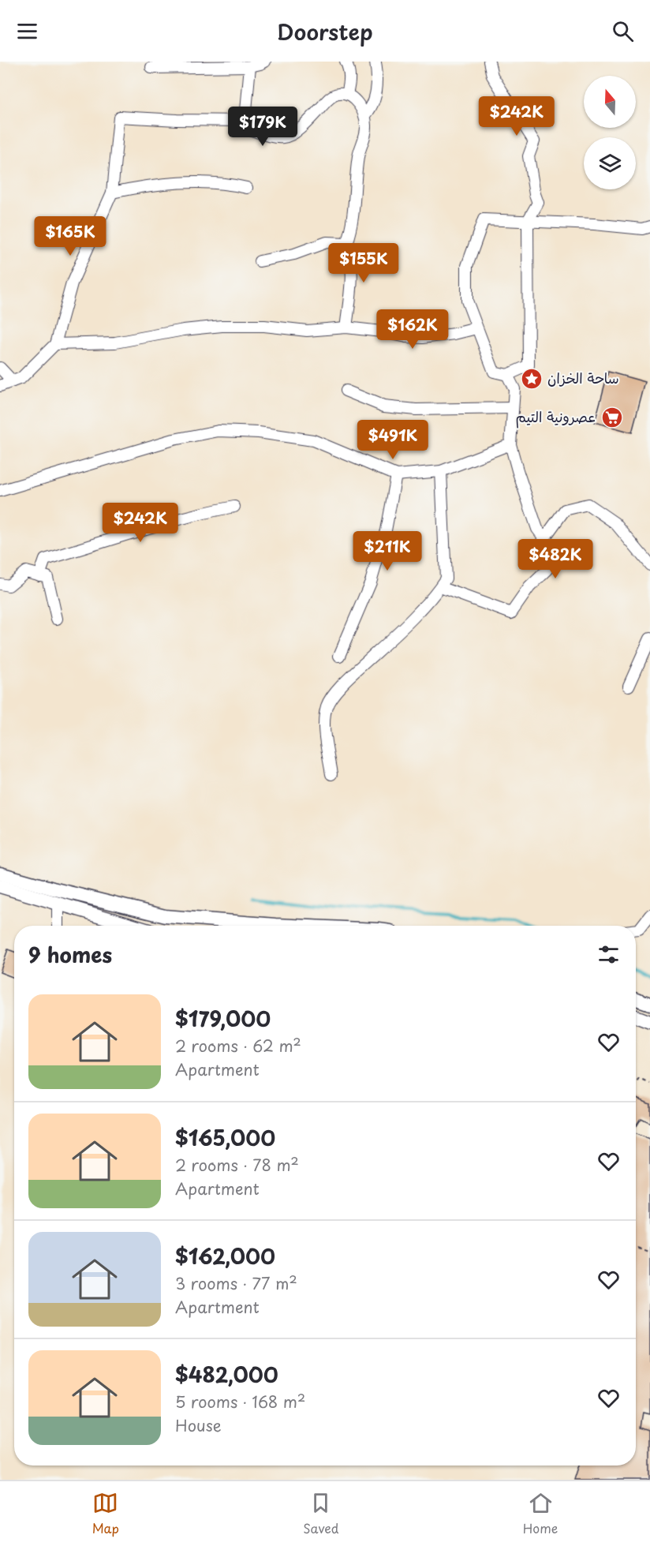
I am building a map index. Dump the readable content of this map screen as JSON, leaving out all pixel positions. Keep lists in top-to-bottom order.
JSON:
{
  "places": {
    "place": ["ساحة الخزان"],
    "supermarket": ["عصرونية التيم"]
  },
  "north": "top",
  "page": {
    "header": "Doorstep",
    "price": [
      "$242K",
      "$179K",
      "$165K",
      "$155K",
      "$162K",
      "$491K",
      "$242K",
      "$211K",
      "$482K"
    ],
    "heading": "9 homes",
    "list": [
      {
        "name": "$179,000",
        "note": "2 rooms · 62 m² · Apartment"
      },
      {
        "name": "$165,000",
        "note": "2 rooms · 78 m² · Apartment"
      },
      {
        "name": "$162,000",
        "note": "3 rooms · 77 m² · Apartment"
      },
      {
        "name": "$482,000",
        "note": "5 rooms · 168 m² · House"
      }
    ],
    "tabs": ["Map", "Saved", "Home"]
  }
}
